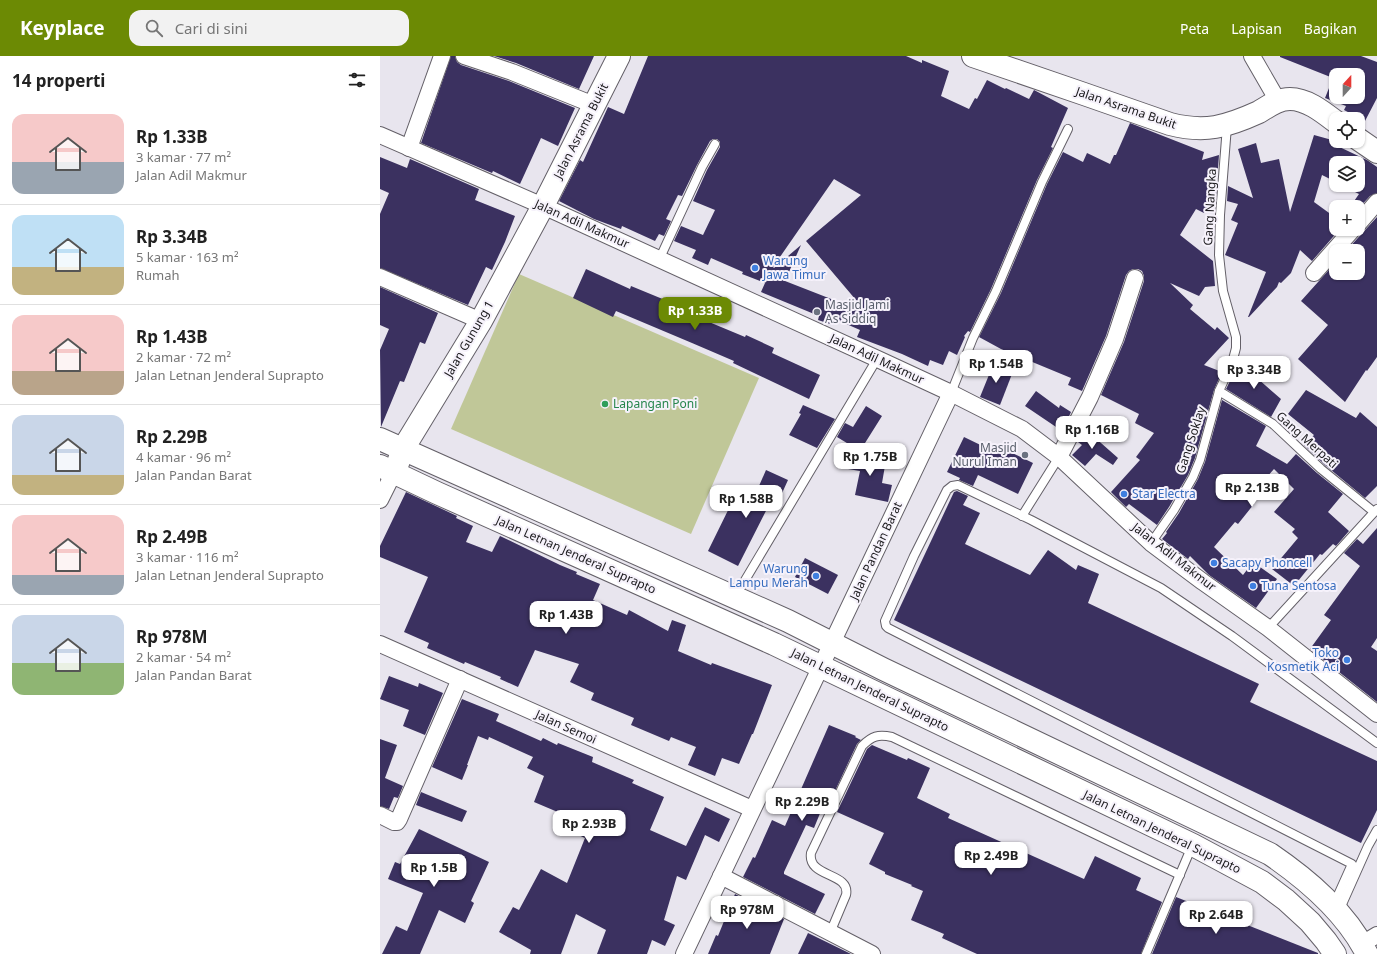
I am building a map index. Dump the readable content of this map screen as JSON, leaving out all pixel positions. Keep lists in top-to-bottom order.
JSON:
{
  "streets": {
    "main road": ["Jalan Asrama Bukit", "Jalan Gunung 1", "Jalan Letnan Jenderal Suprapto"],
    "street": ["Jalan Adil Makmur", "Jalan Pandan Barat", "Jalan Semoi"],
    "lane": ["Gang Nangka", "Gang Soklay", "Gang Merpati"]
  },
  "crossings": [
    ["Jalan Asrama Bukit", "Gang Nangka"],
    ["Jalan Asrama Bukit", "Jalan Adil Makmur"],
    ["Jalan Asrama Bukit", "Jalan Gunung 1"],
    ["Gang Nangka", "Gang Soklay"],
    ["Jalan Adil Makmur", "Jalan Gunung 1"],
    ["Jalan Adil Makmur", "Gang Soklay"],
    ["Jalan Adil Makmur", "Jalan Pandan Barat"],
    ["Jalan Gunung 1", "Jalan Letnan Jenderal Suprapto"],
    ["Gang Soklay", "Gang Merpati"],
    ["Jalan Pandan Barat", "Jalan Letnan Jenderal Suprapto"]
  ],
  "places": [
    "Warung Jawa Timur",
    "Masjid Jami As Siddiq",
    "Lapangan Poni",
    "Masjid Nurul Iman",
    "Star Electra",
    "Sacapy Phoncell",
    "Warung Lampu Merah",
    "Tuna Sentosa",
    "Toko Kosmetik Aci"
  ],
  "north": "top",
  "page": {
    "header": "Keyplace",
    "search": "Cari di sini",
    "nav": ["Peta", "Lapisan", "Bagikan"],
    "heading": "14 properti",
    "map_buttons": ["+", "−"],
    "list": [
      {
        "name": "Rp 1.33B",
        "note": "3 kamar · 77 m² · Jalan Adil Makmur"
      },
      {
        "name": "Rp 3.34B",
        "note": "5 kamar · 163 m² · Rumah"
      },
      {
        "name": "Rp 1.43B",
        "note": "2 kamar · 72 m² · Jalan Letnan Jenderal Suprapto"
      },
      {
        "name": "Rp 2.29B",
        "note": "4 kamar · 96 m² · Jalan Pandan Barat"
      },
      {
        "name": "Rp 2.49B",
        "note": "3 kamar · 116 m² · Jalan Letnan Jenderal Suprapto"
      },
      {
        "name": "Rp 978M",
        "note": "2 kamar · 54 m² · Jalan Pandan Barat"
      }
    ],
    "price": [
      "Rp 1.33B",
      "Rp 1.54B",
      "Rp 3.34B",
      "Rp 1.16B",
      "Rp 1.75B",
      "Rp 2.13B",
      "Rp 1.58B",
      "Rp 1.43B",
      "Rp 2.29B",
      "Rp 2.93B",
      "Rp 2.49B",
      "Rp 1.5B",
      "Rp 978M",
      "Rp 2.64B"
    ]
  }
}
